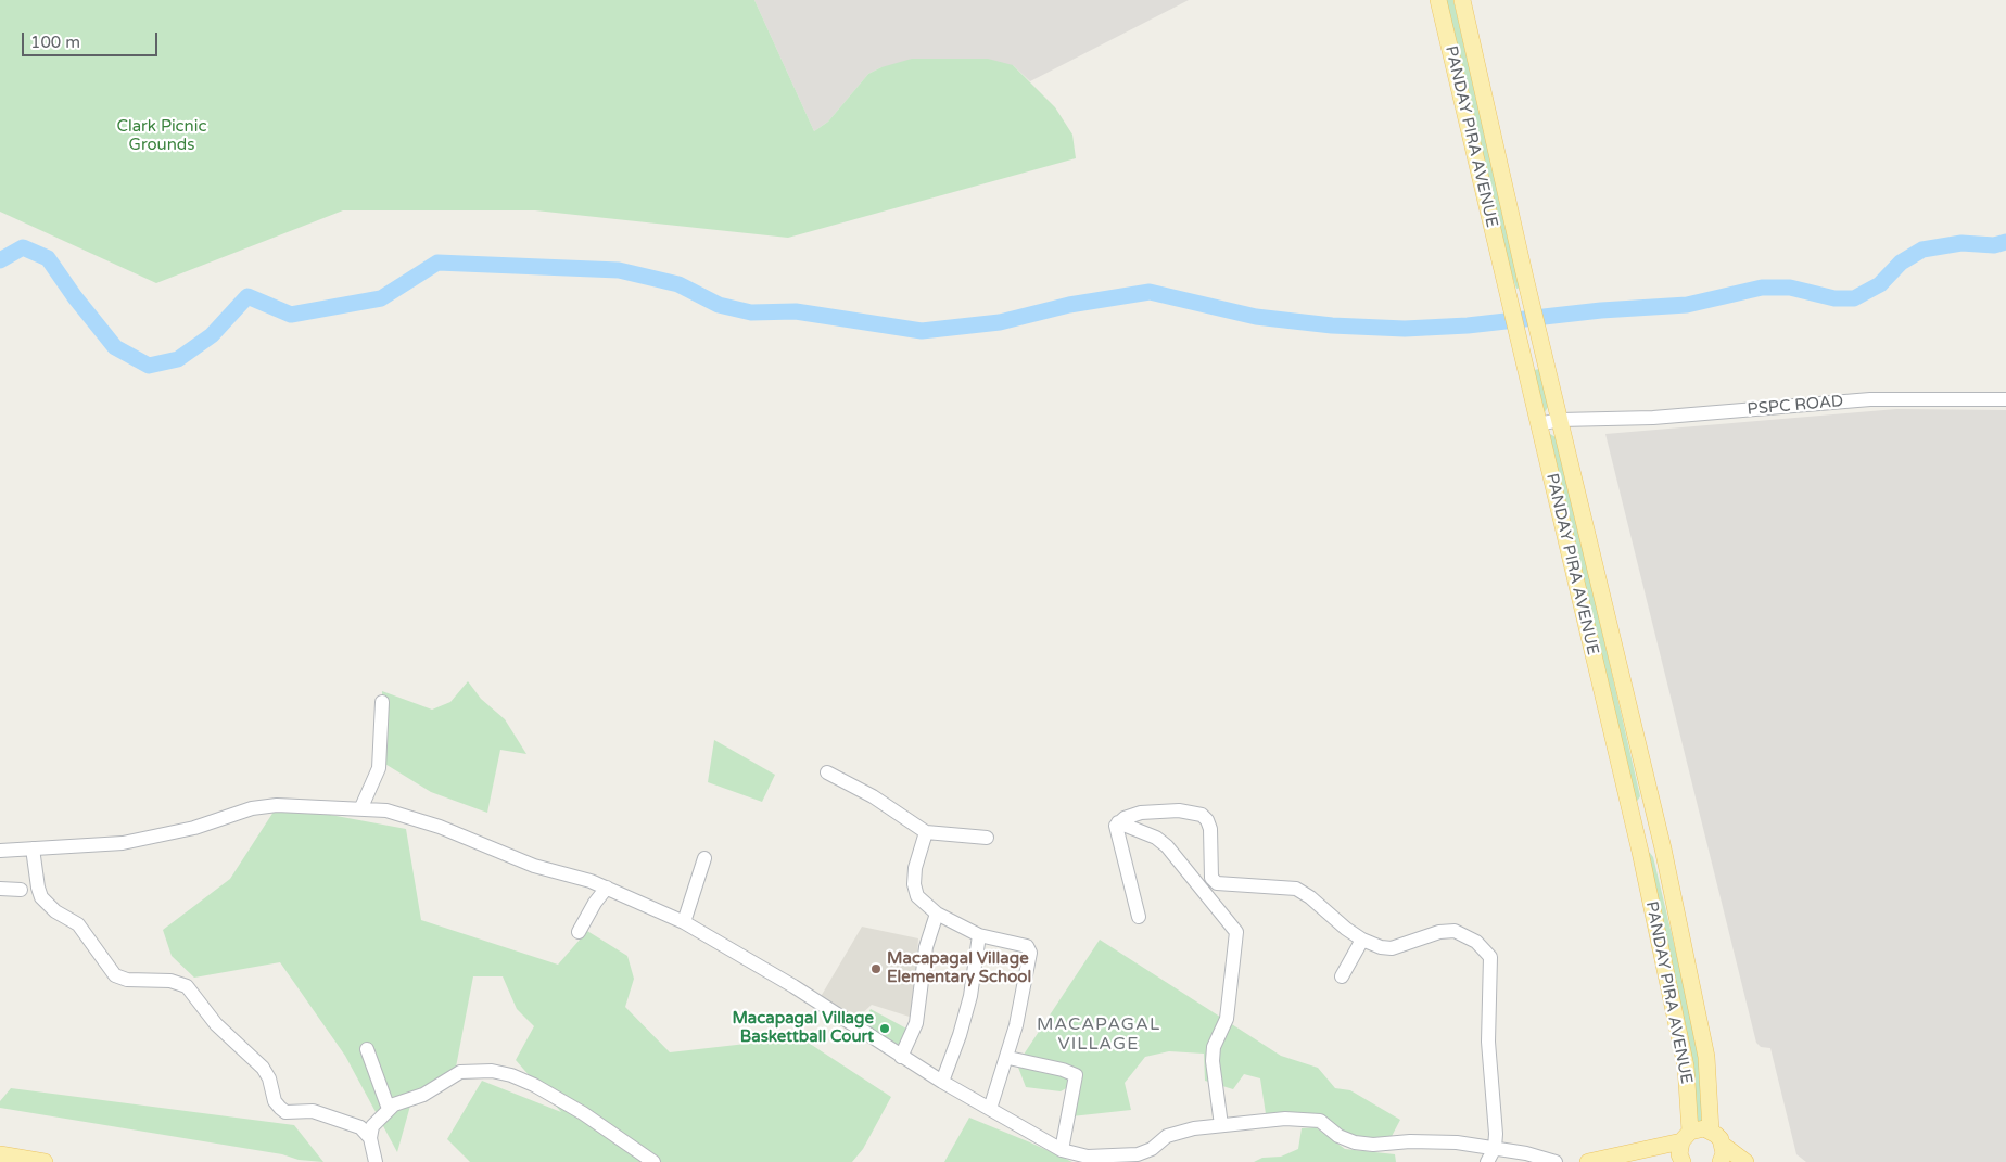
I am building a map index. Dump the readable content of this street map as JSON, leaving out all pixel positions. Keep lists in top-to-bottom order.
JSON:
{
  "streets": {
    "main road": ["PANDAY PIRA AVENUE"],
    "street": ["PSPC ROAD"]
  },
  "crossings": [
    ["PANDAY PIRA AVENUE", "PSPC ROAD"]
  ],
  "districts": ["MACAPAGAL VILLAGE"],
  "parks": ["Clark Picnic Grounds"],
  "places": ["Macapagal Village Elementary School", "Macapagal Village Baskettball Court"],
  "scale_bar": "100 m"
}
